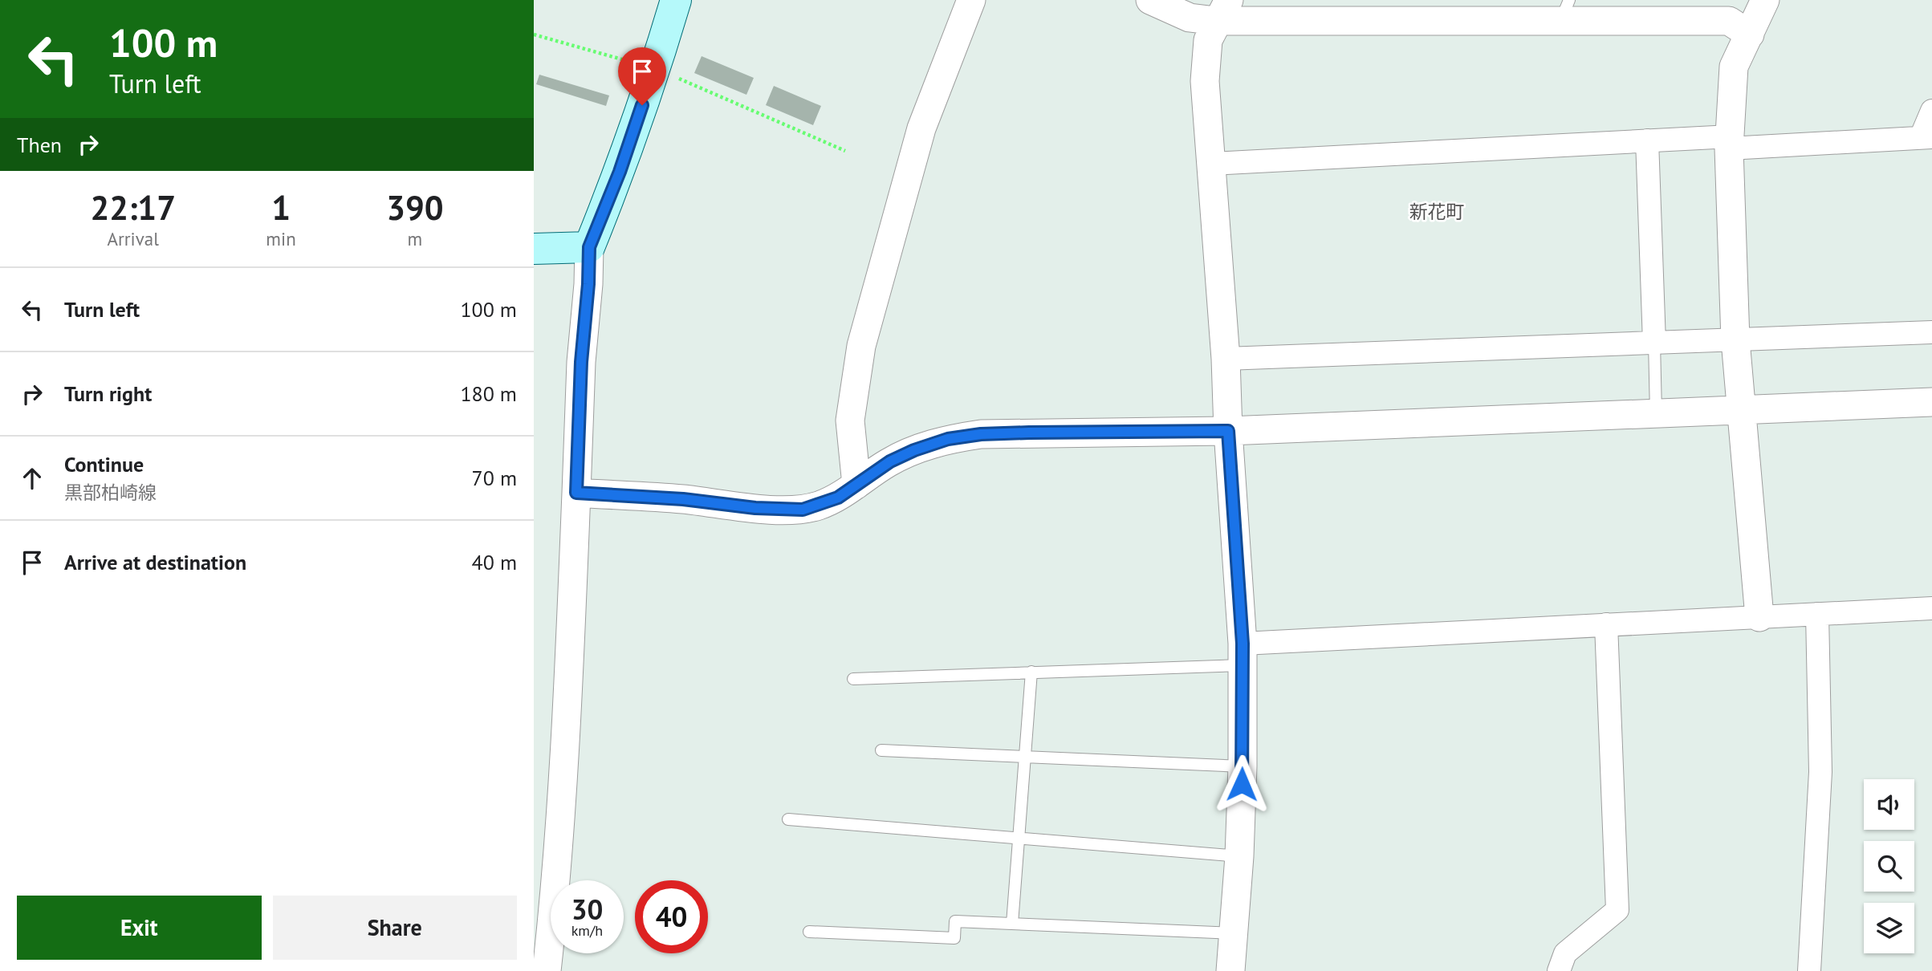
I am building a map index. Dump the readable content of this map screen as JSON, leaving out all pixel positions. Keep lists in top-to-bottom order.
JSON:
{
  "districts": ["新花町"],
  "page": {
    "turn": ["100 m", "Turn left"],
    "then": "Then",
    "eta": [
      "22:17",
      "Arrival",
      "1",
      "min",
      "390",
      "m"
    ],
    "list": [
      {
        "name": "Turn left",
        "value": "100 m"
      },
      {
        "name": "Turn right",
        "value": "180 m"
      },
      {
        "name": "Continue",
        "note": "黒部柏崎線",
        "value": "70 m"
      },
      {
        "name": "Arrive at destination",
        "value": "40 m"
      }
    ],
    "speed": "30 km/h",
    "limit": "40",
    "buttons": ["Exit", "Share"]
  }
}
